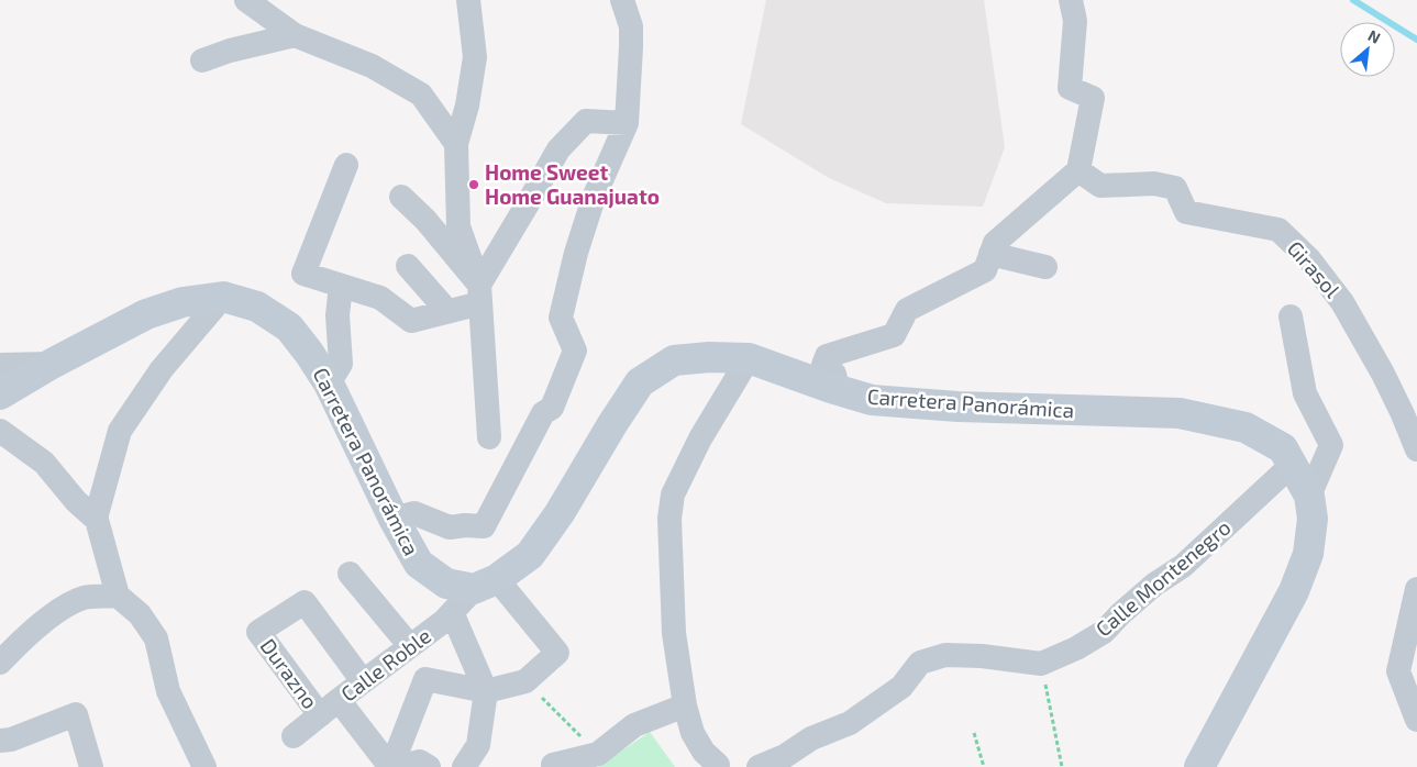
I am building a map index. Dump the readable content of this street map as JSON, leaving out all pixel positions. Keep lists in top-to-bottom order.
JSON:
{
  "streets": {
    "street": [
      "Girasol",
      "Carretera Panorámica",
      "Calle Montenegro",
      "Calle Roble",
      "Durazno"
    ]
  },
  "crossings": [
    ["Carretera Panorámica", "Calle Montenegro"],
    ["Carretera Panorámica", "Calle Roble"],
    ["Calle Roble", "Durazno"]
  ],
  "places": ["Home Sweet Home Guanajuato"],
  "north": "top right"
}
